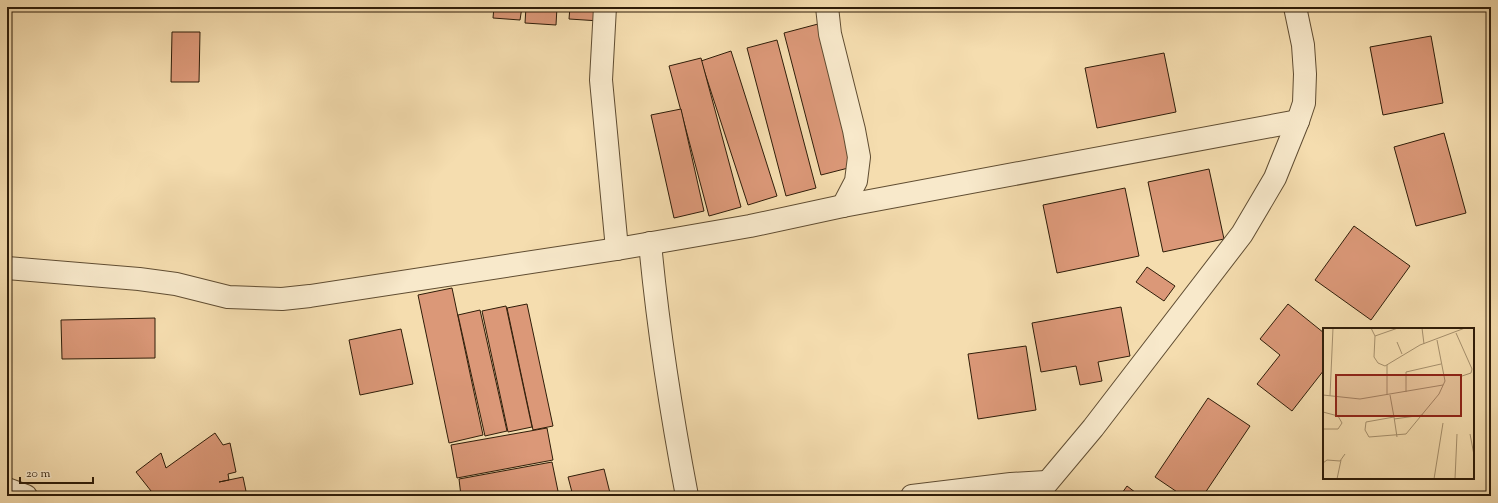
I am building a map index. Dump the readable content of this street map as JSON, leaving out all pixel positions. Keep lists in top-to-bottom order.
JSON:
{
  "scale_bar": "20 m"
}
